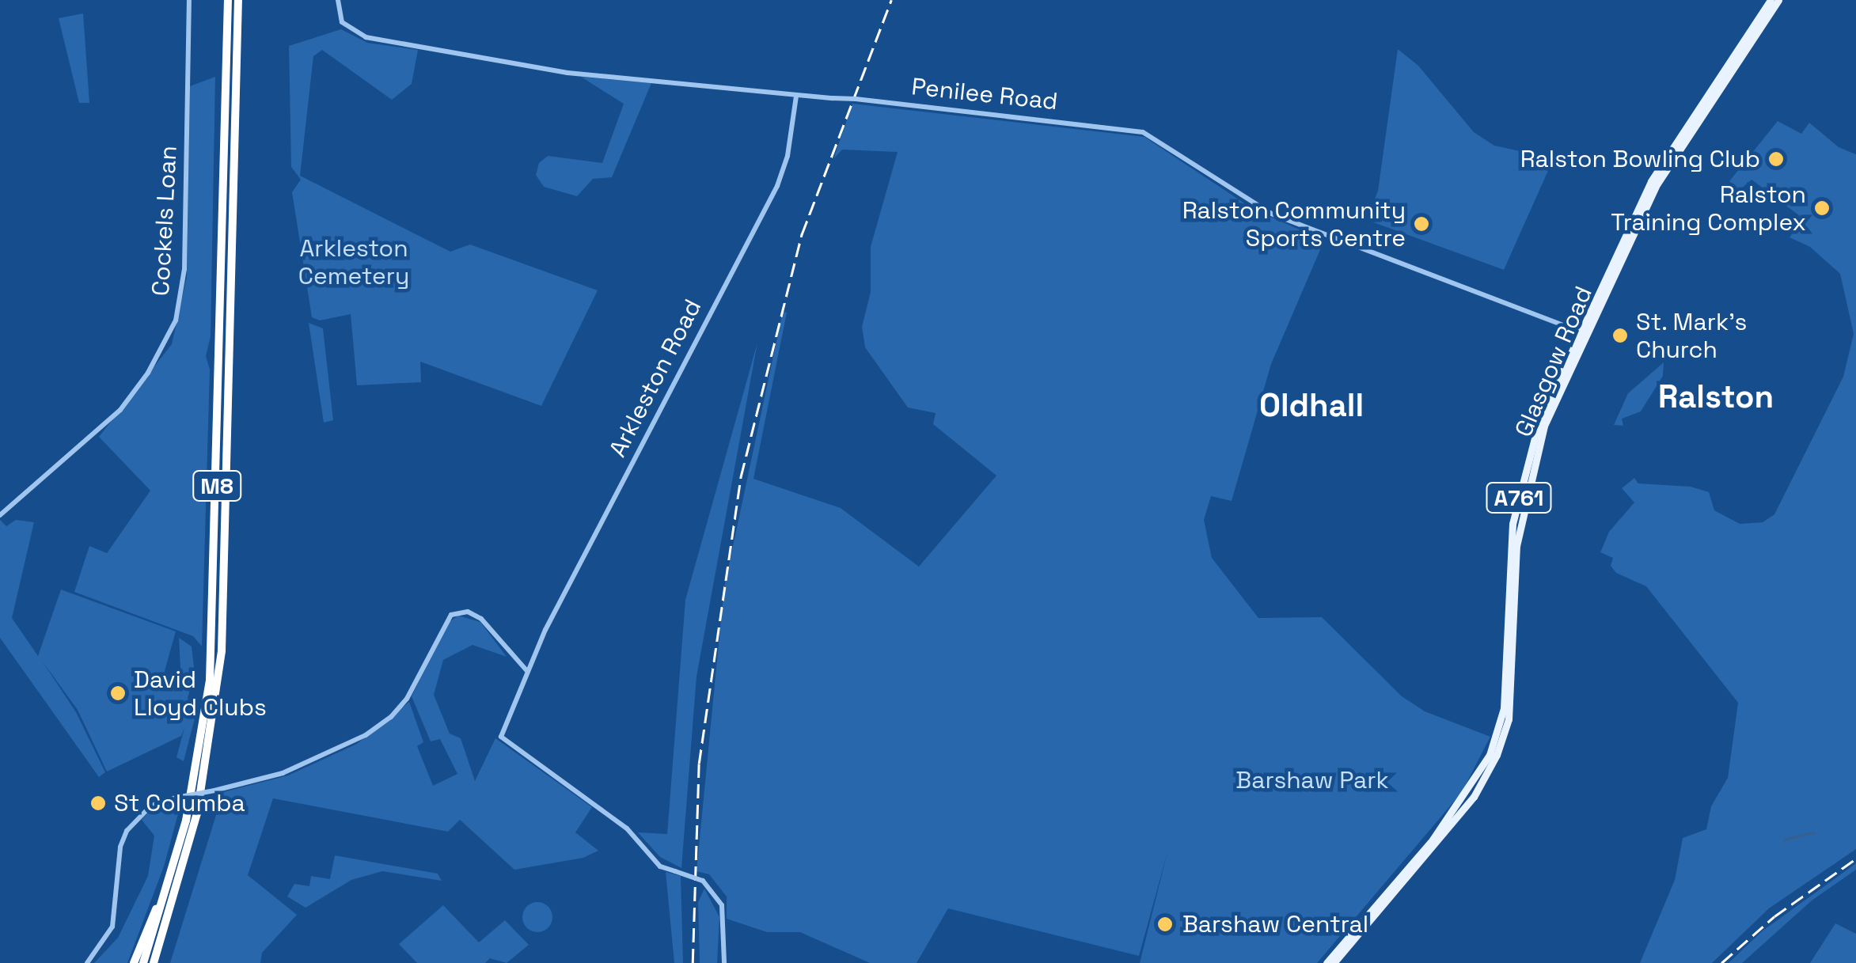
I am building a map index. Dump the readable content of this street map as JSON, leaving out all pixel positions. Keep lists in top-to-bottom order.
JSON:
{
  "streets": {
    "highway": ["M8"],
    "main road": ["Glasgow Road", "A761"],
    "street": ["Penilee Road", "Cockels Loan", "Arkleston Road"]
  },
  "crossings": [
    ["Penilee Road", "Glasgow Road"],
    ["Penilee Road", "Arkleston Road"]
  ],
  "districts": ["Ralston", "Oldhall"],
  "parks": ["Arkleston Cemetery", "Barshaw Park"],
  "places": [
    "Ralston Bowling Club",
    "Ralston Training Complex",
    "Ralston Community Sports Centre",
    "St. Mark's Church",
    "David Lloyd Clubs",
    "St Columba",
    "Barshaw Central"
  ]
}
